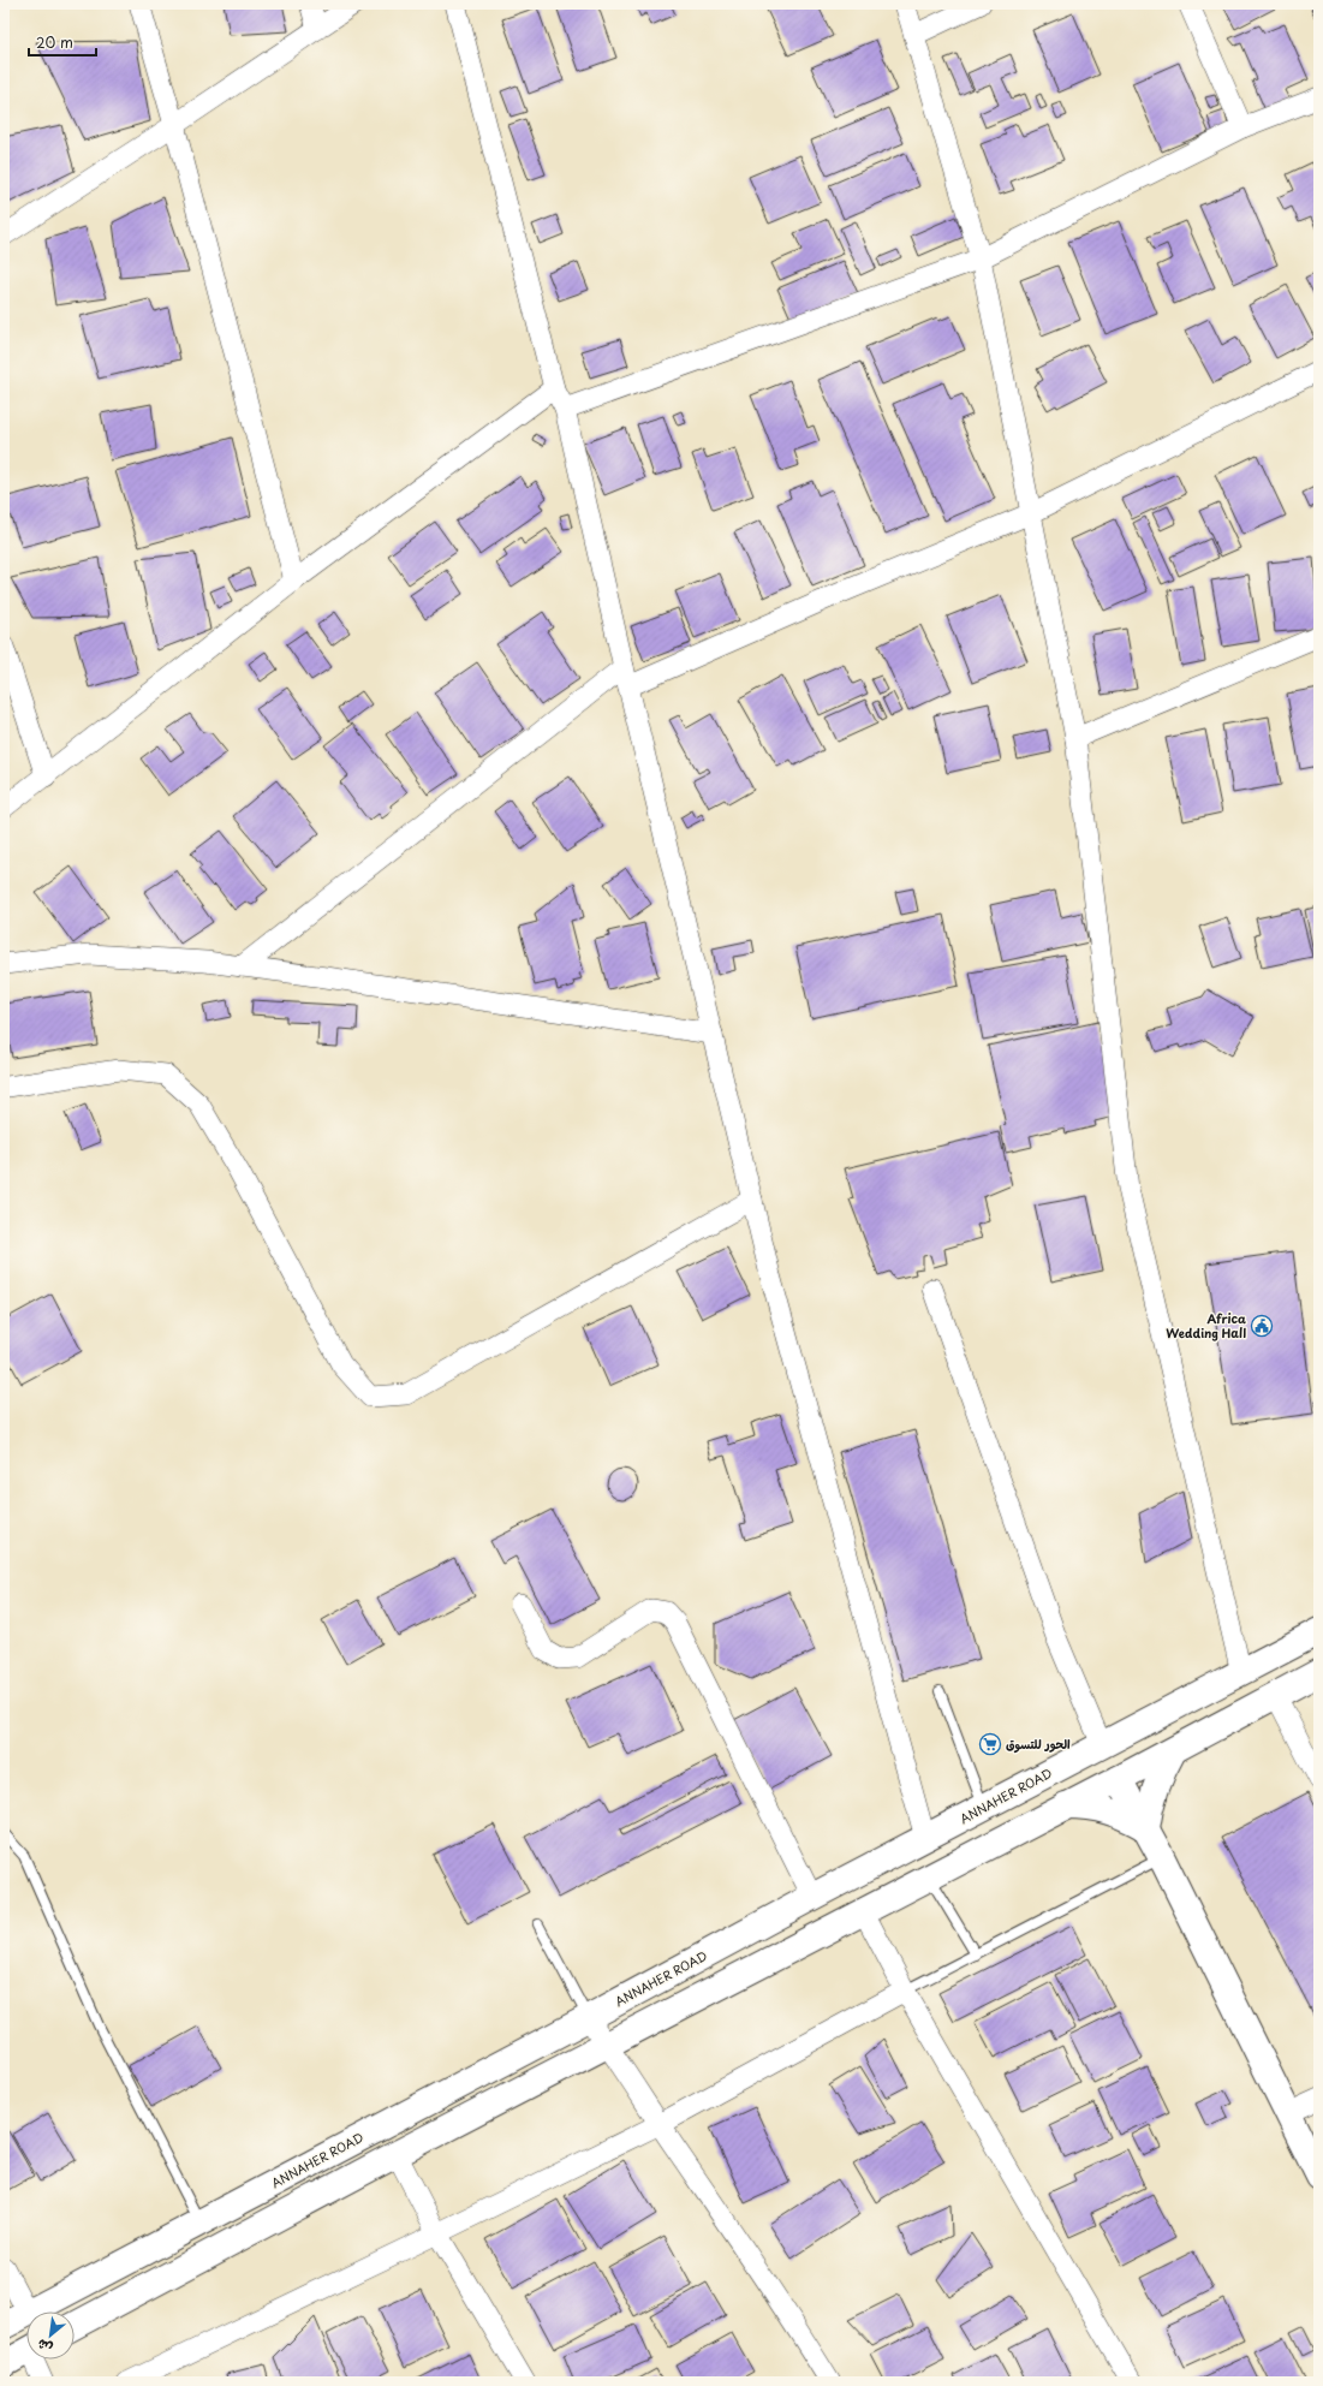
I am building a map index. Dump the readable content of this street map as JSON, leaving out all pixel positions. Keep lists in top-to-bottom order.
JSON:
{
  "streets": {
    "main road": ["ANNAHER ROAD"]
  },
  "places": {
    "public building": ["Africa Wedding Hall"],
    "supermarket": ["الحور للتسوق"]
  },
  "scale_bar": "20 m",
  "north": "bottom left"
}
